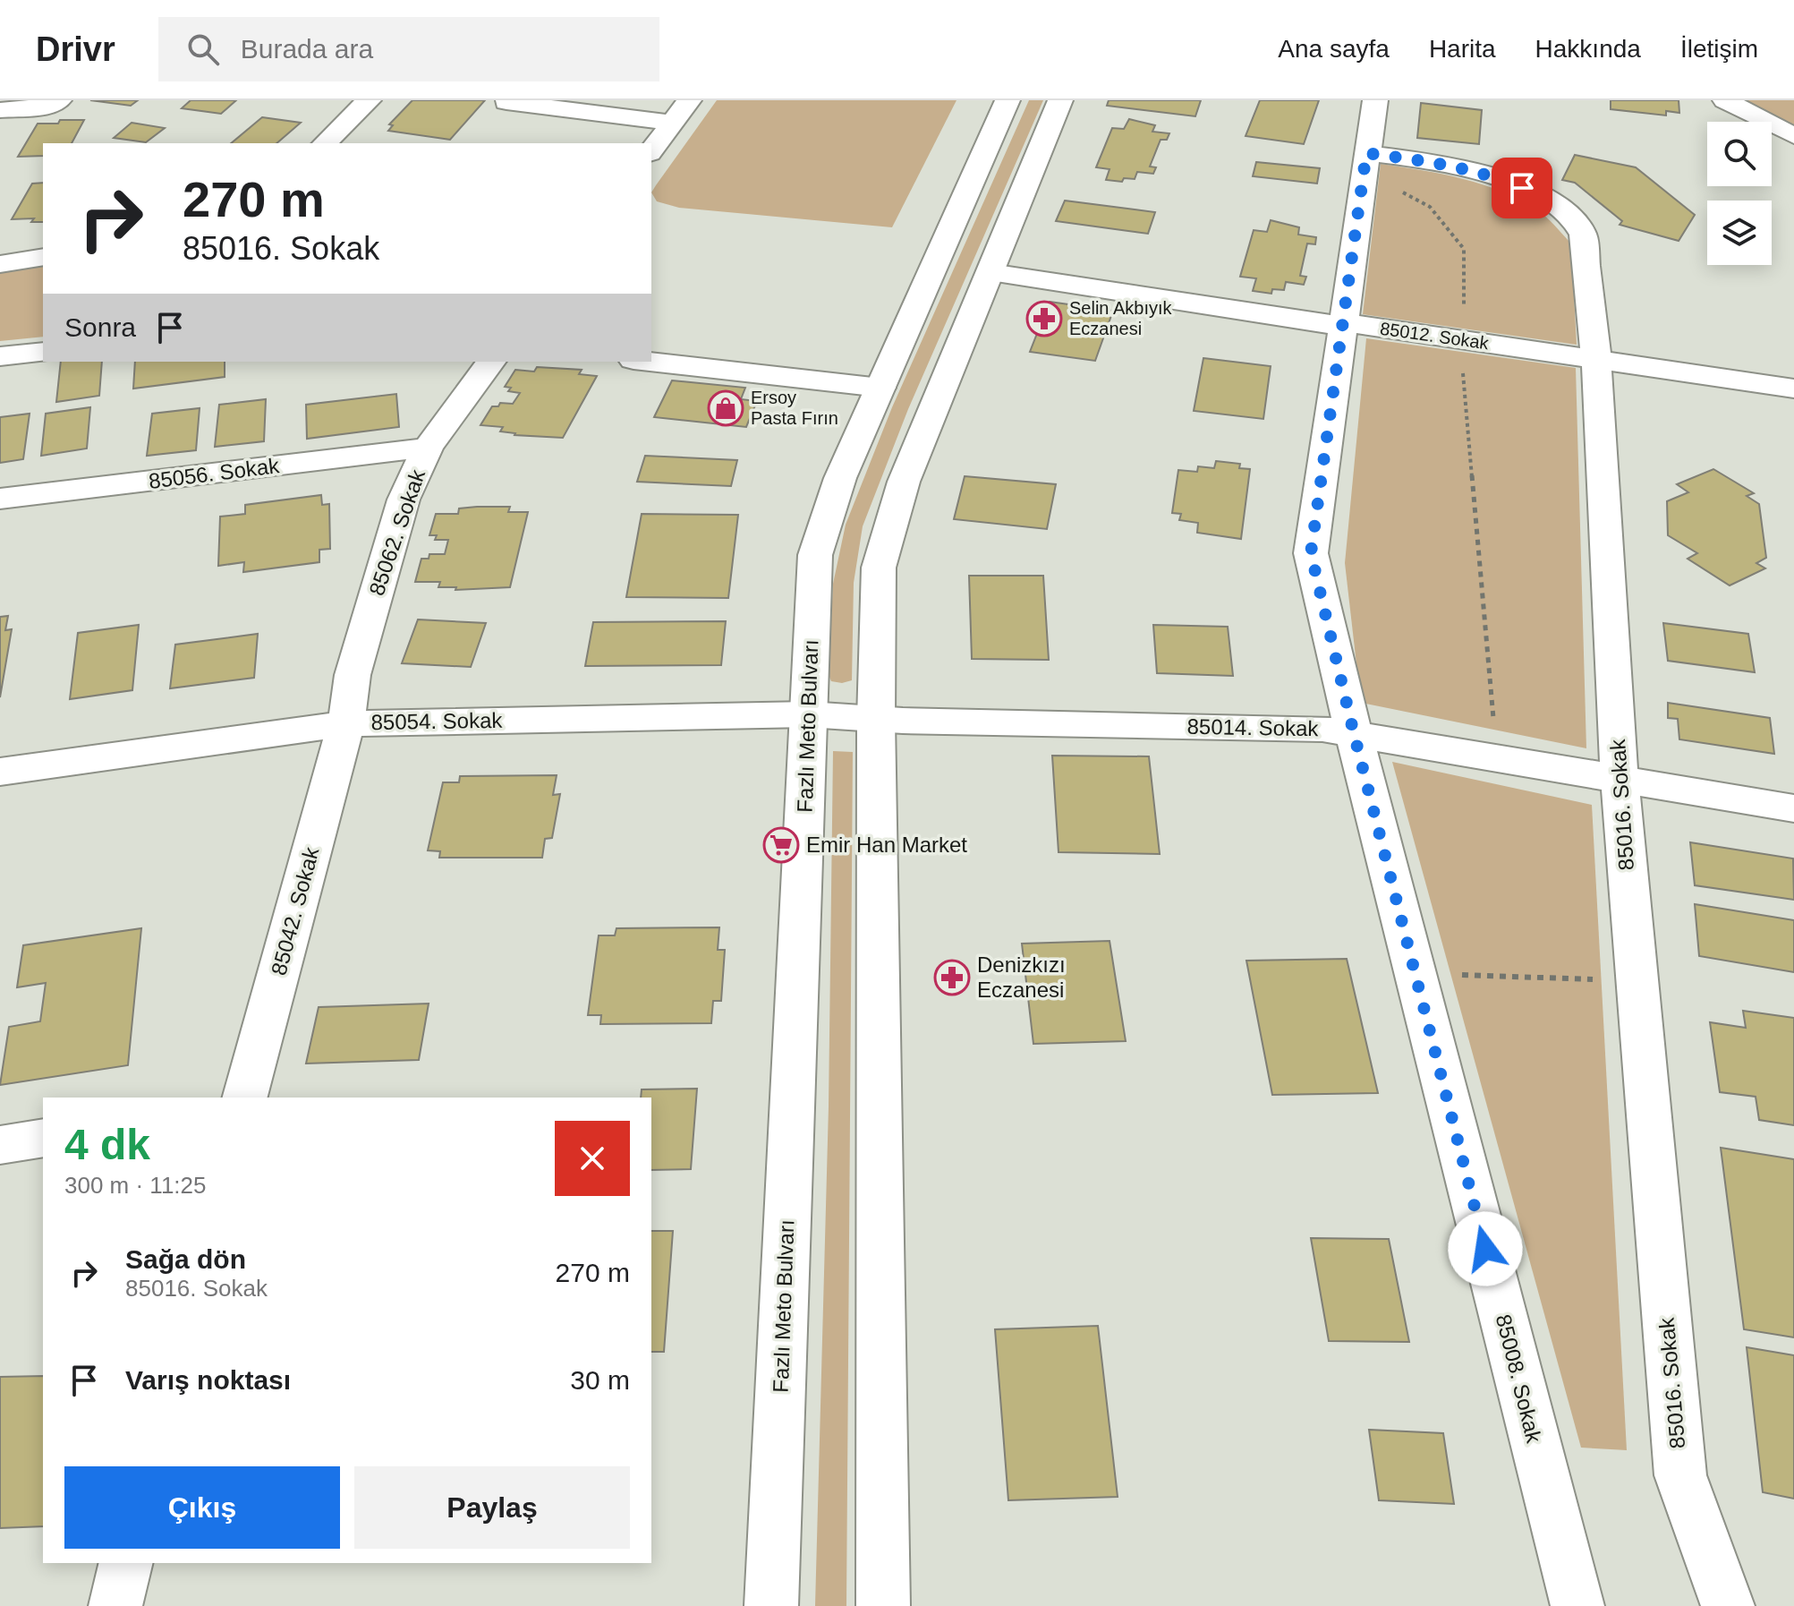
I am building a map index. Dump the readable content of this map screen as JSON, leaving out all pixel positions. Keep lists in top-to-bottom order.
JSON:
{
  "streets": {
    "street": [
      "85012. Sokak",
      "85056. Sokak",
      "85062. Sokak",
      "85054. Sokak",
      "Fazlı Meto Bulvarı",
      "85014. Sokak",
      "85016. Sokak",
      "85042. Sokak",
      "85008. Sokak"
    ]
  },
  "crossings": [
    ["85012. Sokak", "85016. Sokak"],
    ["85012. Sokak", "85008. Sokak"],
    ["85056. Sokak", "85062. Sokak"],
    ["85062. Sokak", "85054. Sokak"],
    ["85062. Sokak", "85042. Sokak"],
    ["85054. Sokak", "Fazlı Meto Bulvarı"],
    ["85054. Sokak", "85014. Sokak"],
    ["85054. Sokak", "85042. Sokak"],
    ["85014. Sokak", "85016. Sokak"],
    ["85014. Sokak", "85008. Sokak"],
    ["85016. Sokak", "85008. Sokak"]
  ],
  "places": {
    "pharmacy": ["Selin Akbıyık Eczanesi", "Denizkızı Eczanesi"],
    "shop": ["Ersoy Pasta Fırın"],
    "supermarket": ["Emir Han Market"]
  },
  "page": {
    "header": "Drivr",
    "search": "Burada ara",
    "nav": [
      "Ana sayfa",
      "Harita",
      "Hakkında",
      "İletişim"
    ],
    "turn": ["270 m", "85016. Sokak"],
    "then": "Sonra",
    "heading": ["4 dk", "300 m · 11:25"],
    "list": [
      {
        "name": "Sağa dön",
        "note": "85016. Sokak",
        "value": "270 m"
      },
      {
        "name": "Varış noktası",
        "value": "30 m"
      }
    ],
    "buttons": ["Çıkış", "Paylaş"]
  }
}
